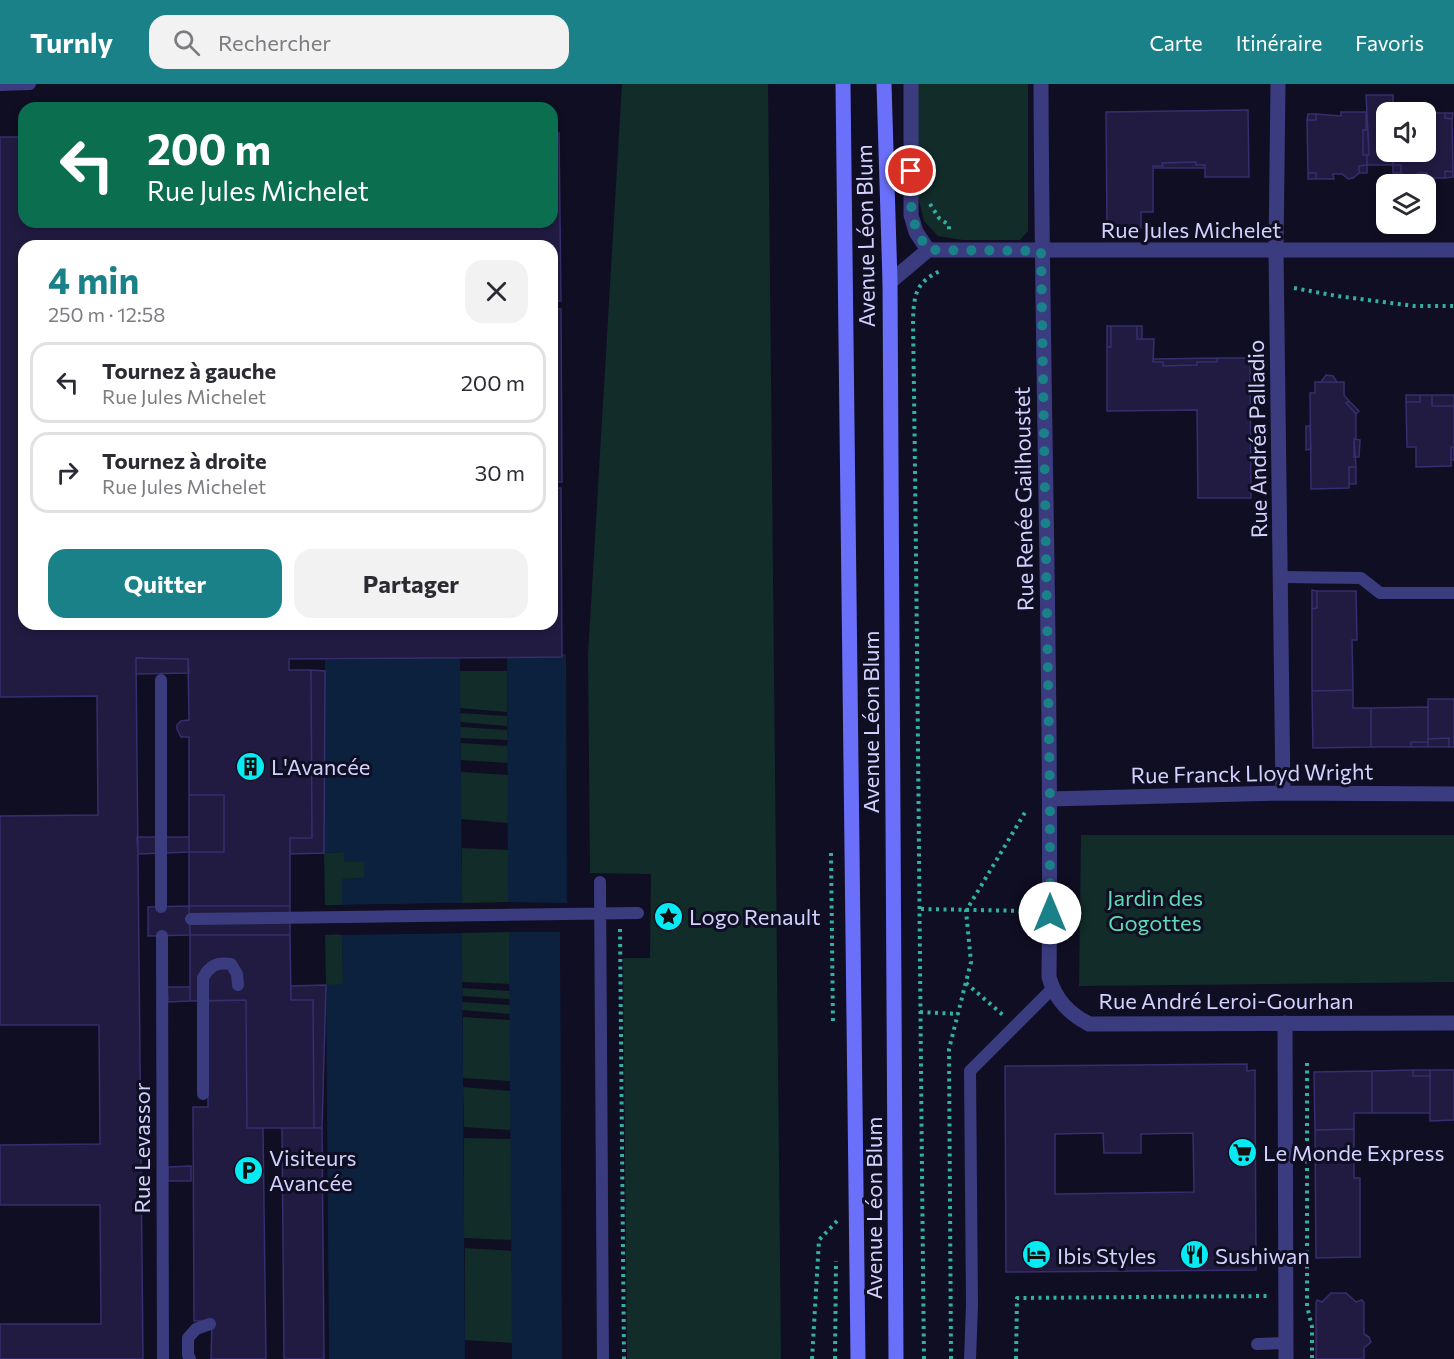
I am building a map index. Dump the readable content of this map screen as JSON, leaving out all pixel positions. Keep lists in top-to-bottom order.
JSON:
{
  "streets": {
    "main road": ["Avenue Léon Blum"],
    "street": [
      "Rue Jules Michelet",
      "Rue Andréa Palladio",
      "Rue Renée Gailhoustet",
      "Rue Franck Lloyd Wright",
      "Rue André Leroi-Gourhan"
    ],
    "lane": ["Rue Levassor"]
  },
  "crossings": [
    ["Rue Jules Michelet", "Rue Andréa Palladio"],
    ["Rue Jules Michelet", "Rue Renée Gailhoustet"],
    ["Rue Andréa Palladio", "Rue Franck Lloyd Wright"],
    ["Rue Renée Gailhoustet", "Rue Franck Lloyd Wright"],
    ["Rue Renée Gailhoustet", "Rue André Leroi-Gourhan"]
  ],
  "parks": ["Jardin des Gogottes"],
  "places": {
    "building": ["L'Avancée"],
    "place": ["Logo Renault"],
    "supermarket": ["Le Monde Express"],
    "parking": ["Visiteurs Avancée"],
    "hotel": ["Ibis Styles"],
    "restaurant": ["Sushiwan"]
  },
  "page": {
    "header": "Turnly",
    "search": "Rechercher",
    "nav": ["Carte", "Itinéraire", "Favoris"],
    "turn": ["200 m", "Rue Jules Michelet"],
    "heading": ["4 min", "250 m · 12:58"],
    "list": [
      {
        "name": "Tournez à gauche",
        "note": "Rue Jules Michelet",
        "value": "200 m"
      },
      {
        "name": "Tournez à droite",
        "note": "Rue Jules Michelet",
        "value": "30 m"
      }
    ],
    "buttons": ["Quitter", "Partager"]
  }
}
